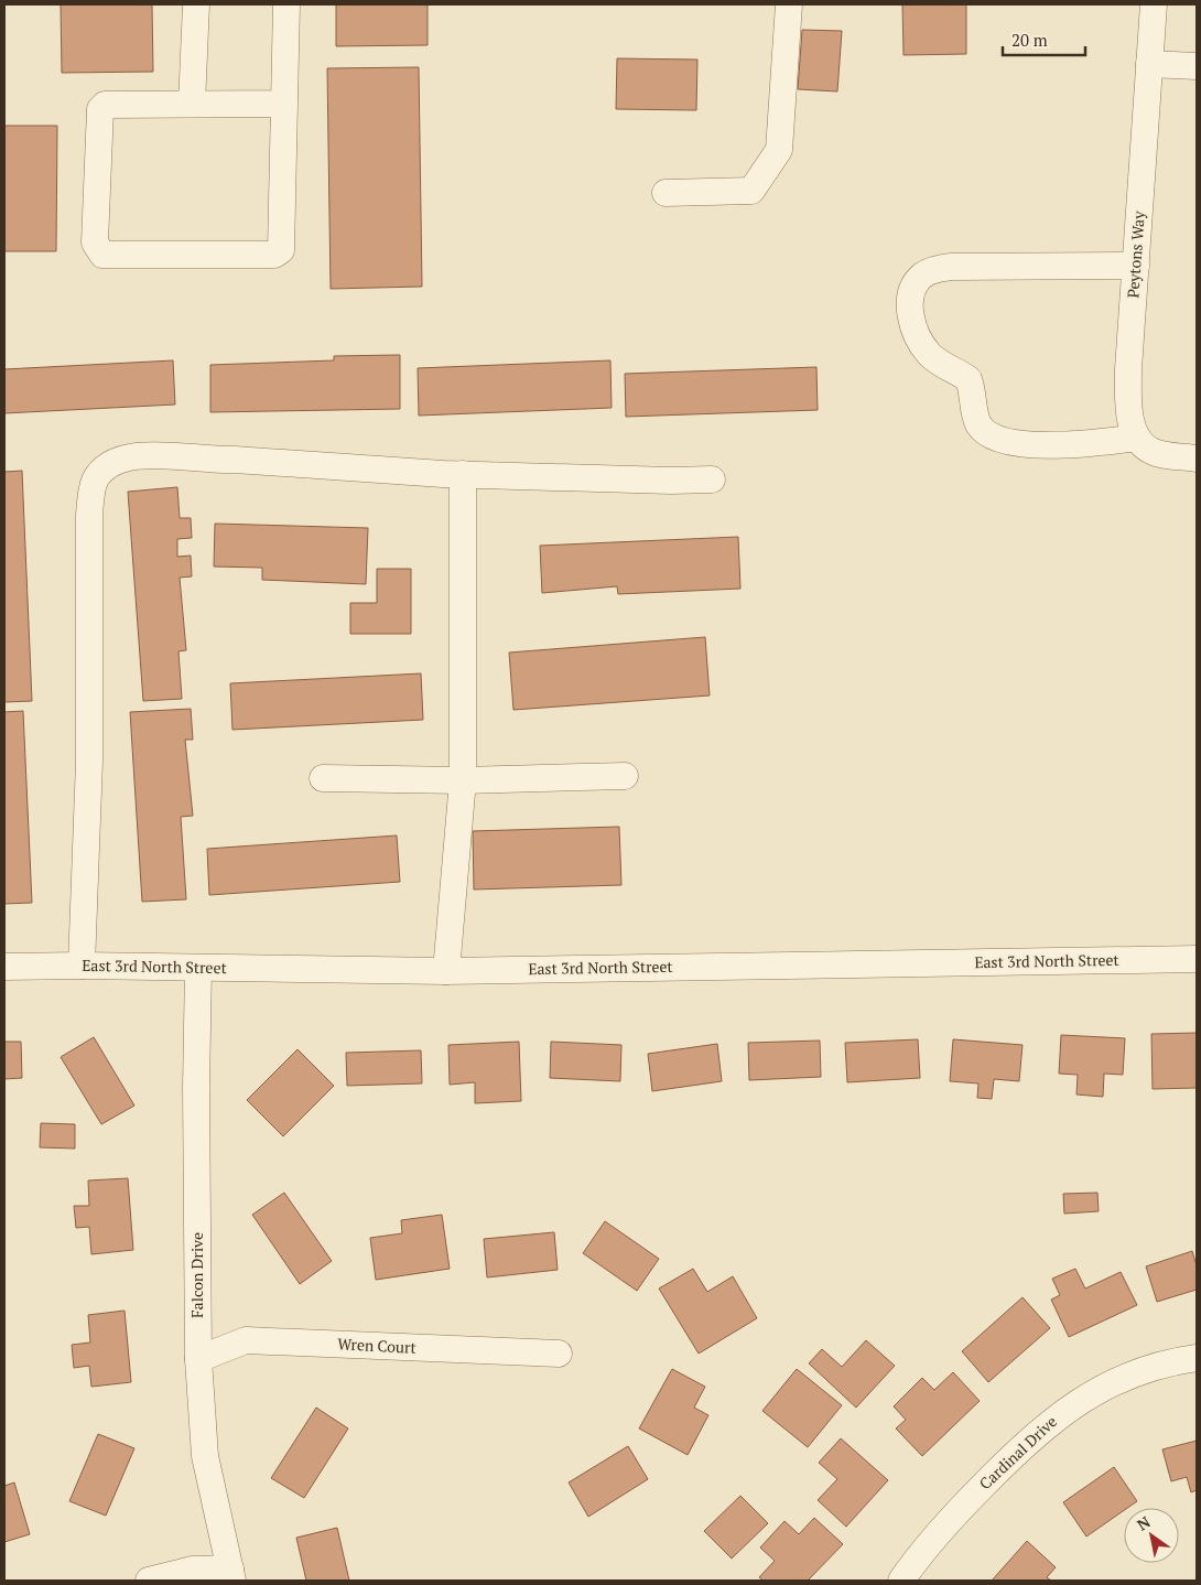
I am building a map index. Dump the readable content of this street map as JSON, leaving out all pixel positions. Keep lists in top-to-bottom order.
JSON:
{
  "streets": {
    "street": [
      "Peytons Way",
      "East 3rd North Street",
      "Falcon Drive",
      "Wren Court",
      "Cardinal Drive"
    ]
  },
  "crossings": [
    ["East 3rd North Street", "Falcon Drive"],
    ["Falcon Drive", "Wren Court"]
  ],
  "scale_bar": "20 m",
  "north": "top left"
}
